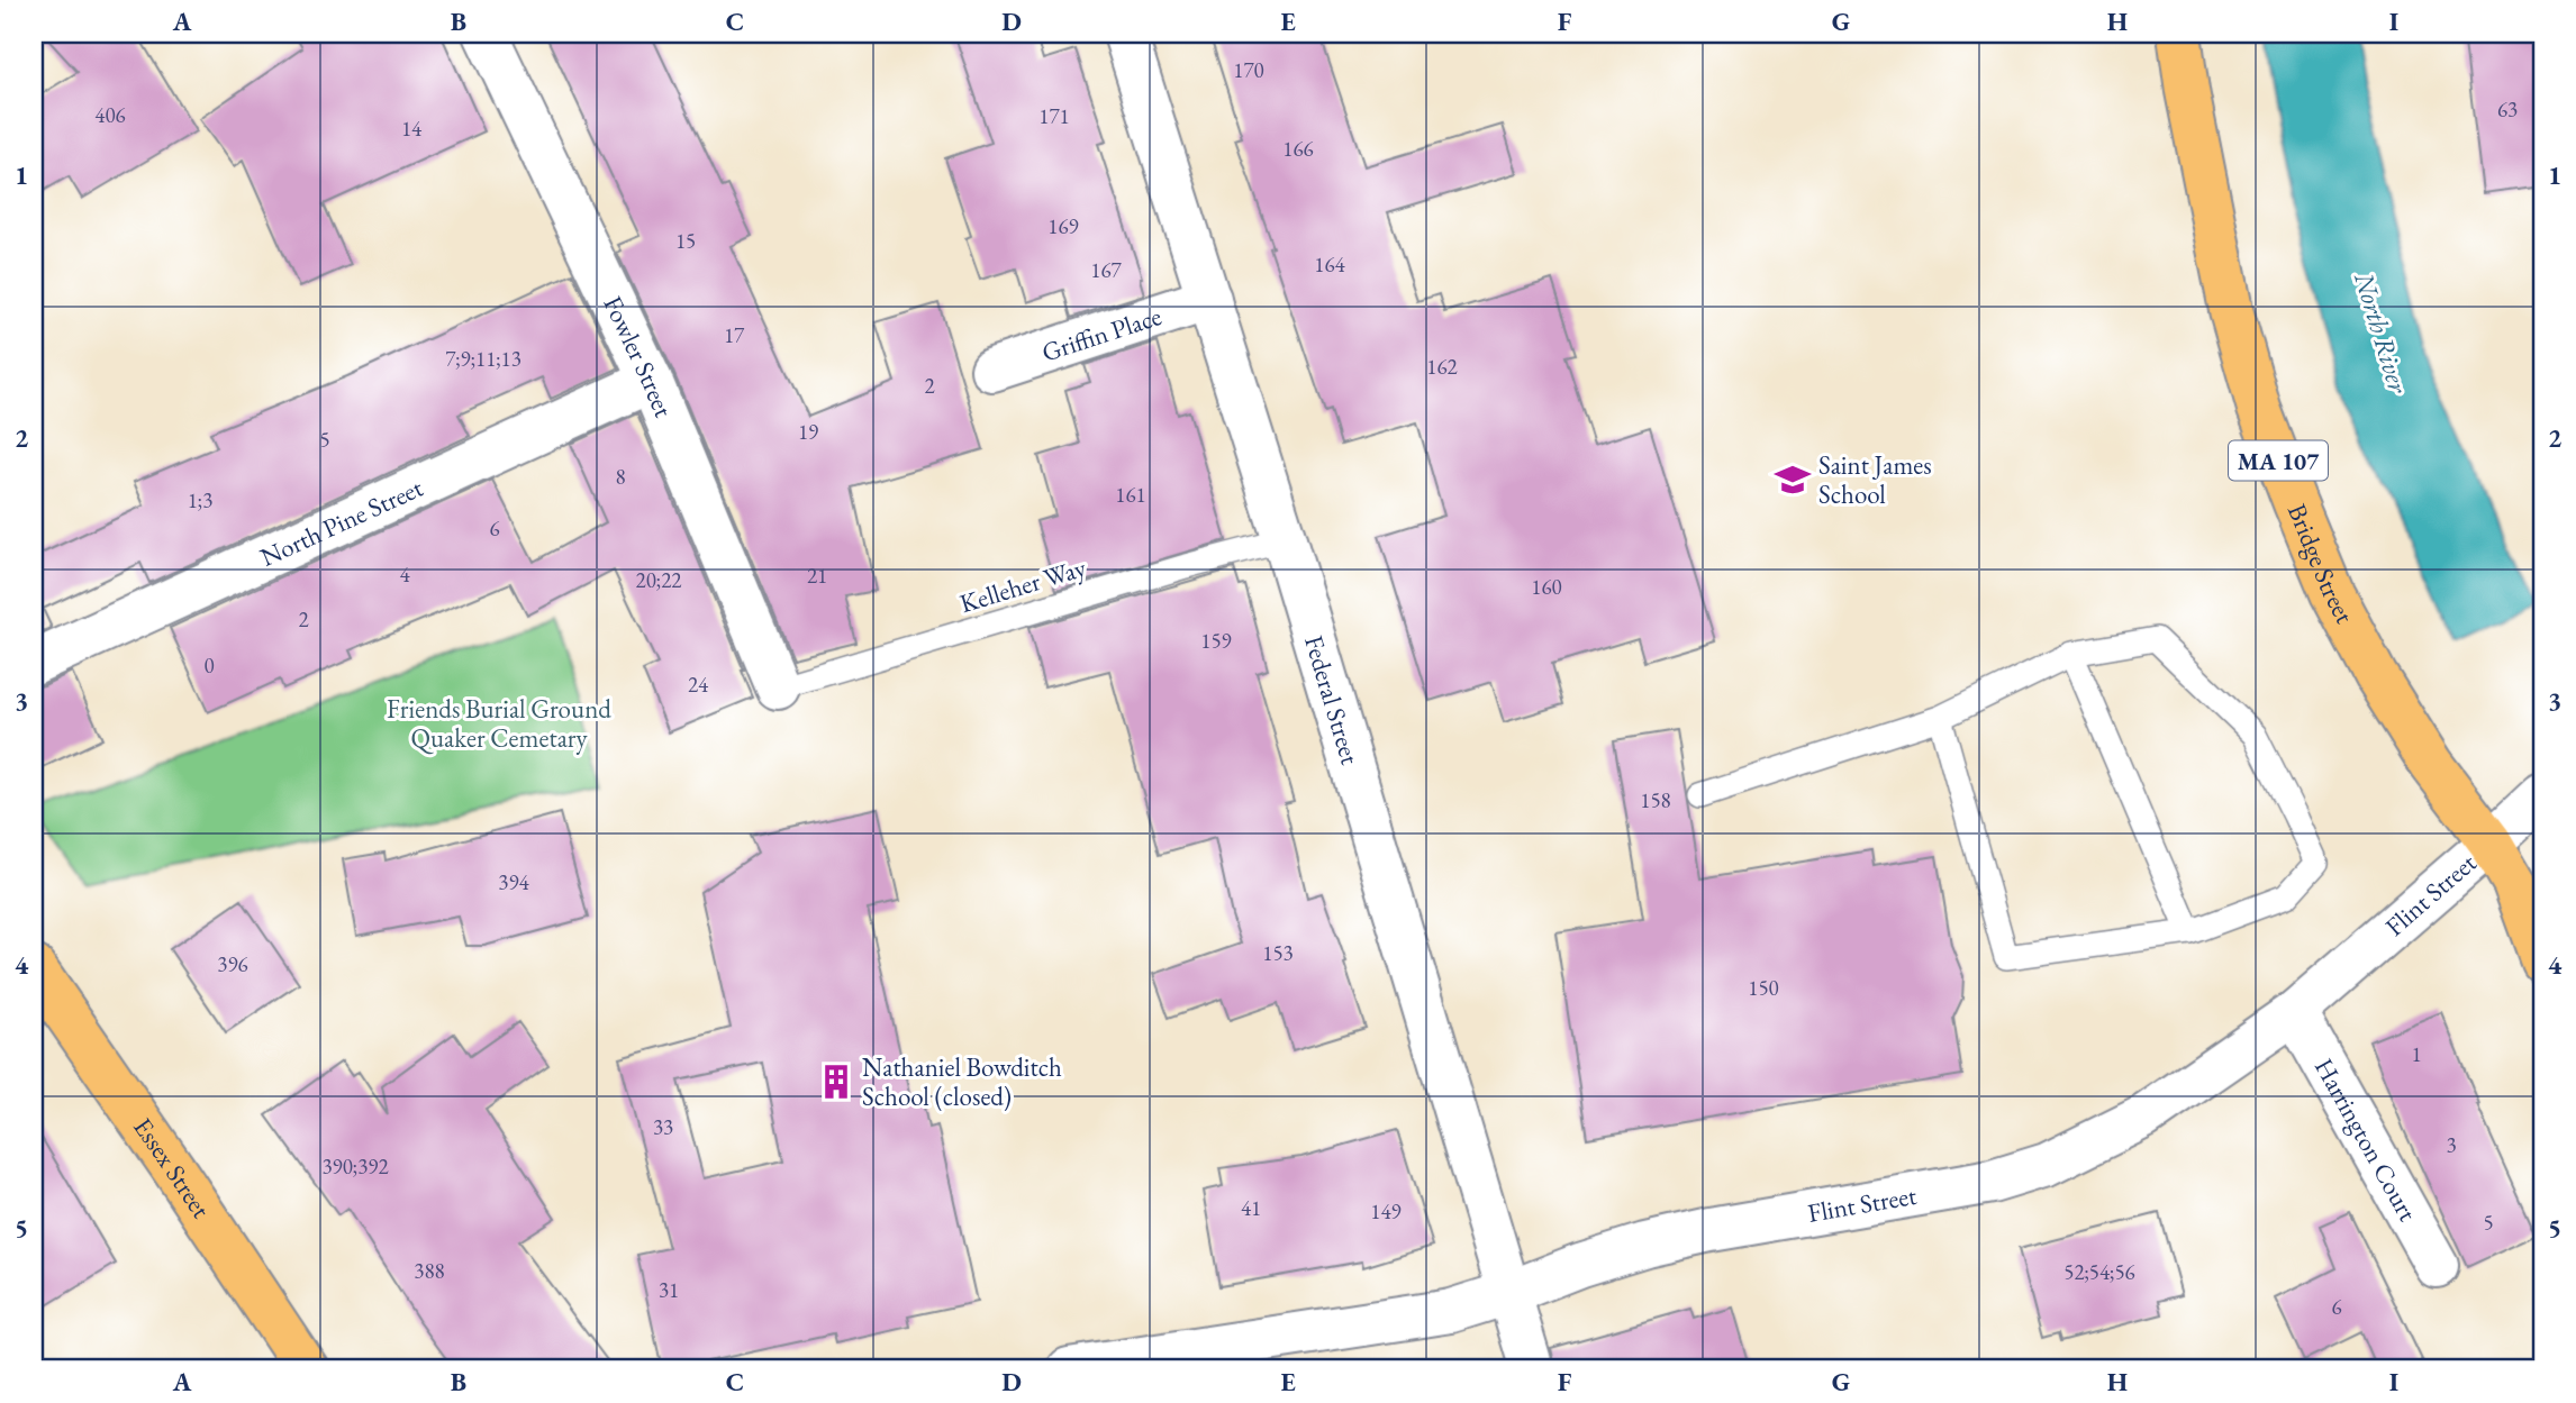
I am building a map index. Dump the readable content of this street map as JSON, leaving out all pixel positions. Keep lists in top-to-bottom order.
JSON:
{
  "streets": {
    "main road": ["MA 107", "Bridge Street", "Essex Street"],
    "street": [
      "Griffin Place",
      "Fowler Street",
      "North Pine Street",
      "Federal Street",
      "Flint Street",
      "Harrington Court"
    ],
    "lane": ["Kelleher Way"]
  },
  "crossings": [
    ["Griffin Place", "Federal Street"],
    ["Fowler Street", "North Pine Street"],
    ["Fowler Street", "Kelleher Way"],
    ["Bridge Street", "Flint Street"],
    ["Kelleher Way", "Federal Street"],
    ["Federal Street", "Flint Street"],
    ["Flint Street", "Harrington Court"]
  ],
  "water": ["North River"],
  "parks": ["Friends Burial Ground Quaker Cemetary"],
  "places": {
    "school or university": ["Saint James School"],
    "building": ["Nathaniel Bowditch School (closed)"]
  },
  "house_numbers": [
    "170",
    "63",
    "406",
    "171",
    "14",
    "166",
    "169",
    "15",
    "164",
    "167",
    "17",
    "7;9;11;13",
    "162",
    "2",
    "19",
    "5",
    "8",
    "161",
    "1;3",
    "6",
    "4",
    "21",
    "20;22",
    "160",
    "2",
    "159",
    "0",
    "24",
    "158",
    "394",
    "153",
    "396",
    "150",
    "1",
    "33",
    "3",
    "390;392",
    "41",
    "149",
    "5",
    "388",
    "52;54;56",
    "31",
    "6"
  ],
  "grid": {
    "columns": [
      "A",
      "B",
      "C",
      "D",
      "E",
      "F",
      "G",
      "H",
      "I"
    ],
    "rows": [
      "1",
      "2",
      "3",
      "4",
      "5"
    ]
  }
}
